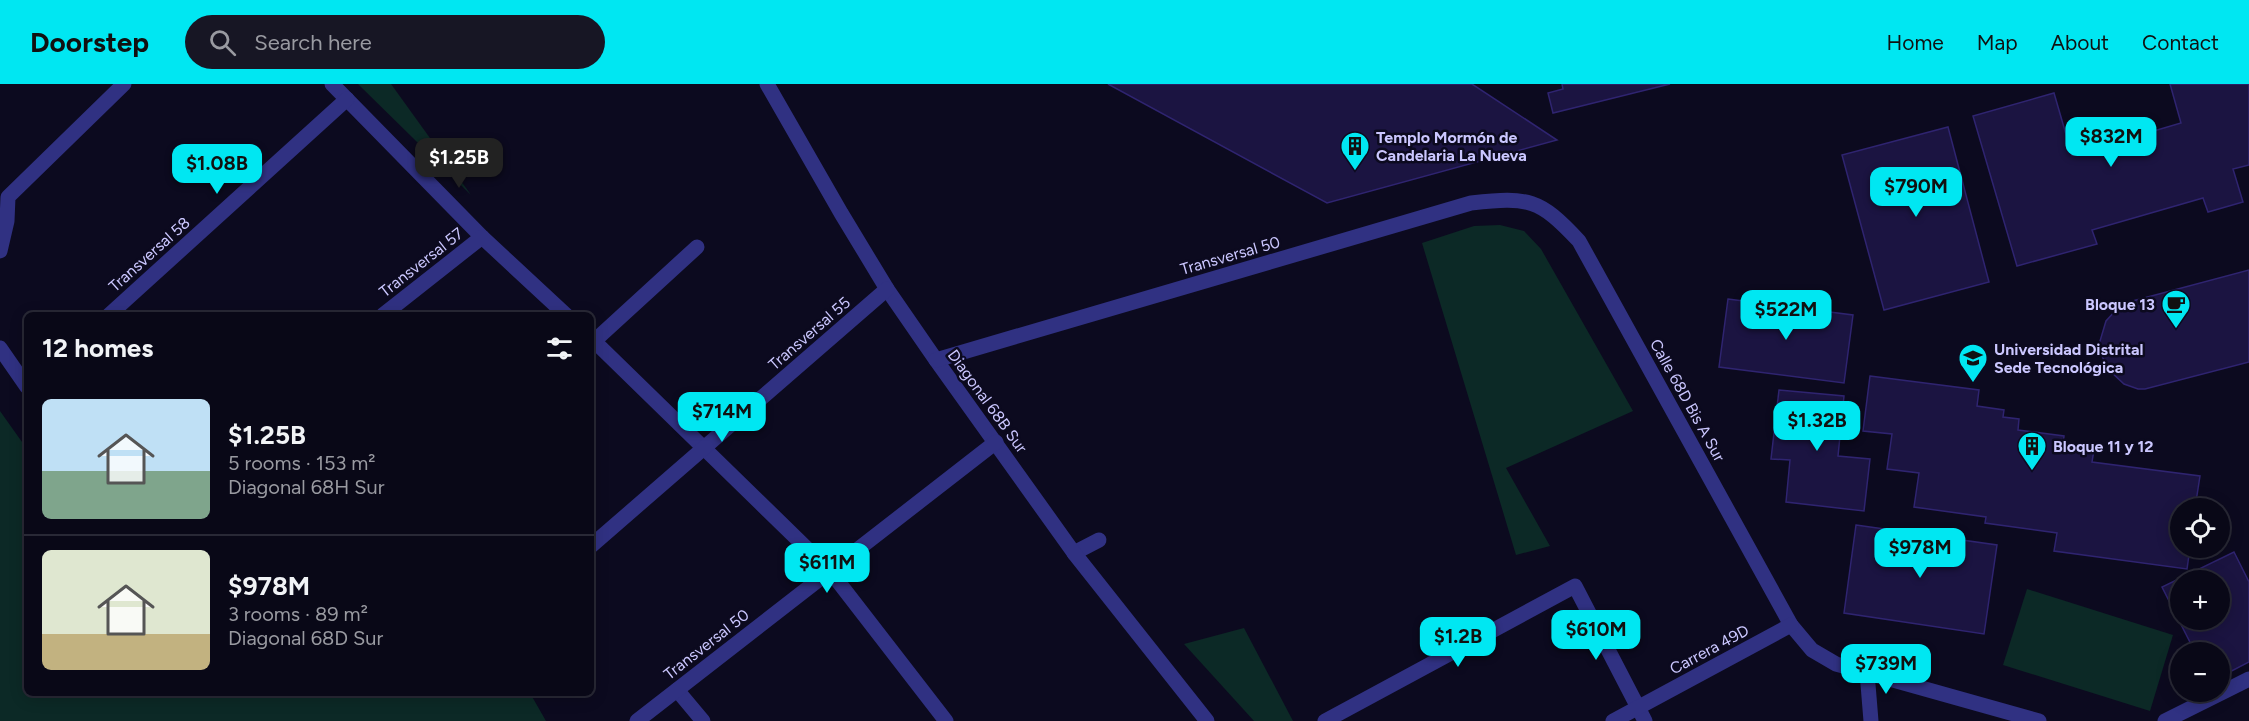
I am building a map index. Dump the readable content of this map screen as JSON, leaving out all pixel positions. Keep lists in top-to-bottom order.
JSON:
{
  "streets": {
    "street": [
      "Transversal 58",
      "Transversal 50",
      "Transversal 57",
      "Transversal 55",
      "Calle 68D Bis A Sur",
      "Diagonal 68B Sur",
      "Carrera 49D"
    ]
  },
  "crossings": [
    ["Transversal 50", "Calle 68D Bis A Sur"],
    ["Transversal 50", "Diagonal 68B Sur"],
    ["Transversal 55", "Diagonal 68B Sur"],
    ["Calle 68D Bis A Sur", "Carrera 49D"]
  ],
  "places": {
    "building": ["Templo Mormón de Candelaria La Nueva", "Bloque 11 y 12"],
    "cafe": ["Bloque 13"],
    "school or university": ["Universidad Distrital Sede Tecnológica"]
  },
  "page": {
    "header": "Doorstep",
    "search": "Search here",
    "nav": [
      "Home",
      "Map",
      "About",
      "Contact"
    ],
    "price": [
      "$832M",
      "$1.25B",
      "$1.08B",
      "$790M",
      "$522M",
      "$714M",
      "$1.32B",
      "$978M",
      "$611M",
      "$610M",
      "$1.2B",
      "$739M"
    ],
    "heading": "12 homes",
    "list": [
      {
        "name": "$1.25B",
        "note": "5 rooms · 153 m² · Diagonal 68H Sur"
      },
      {
        "name": "$978M",
        "note": "3 rooms · 89 m² · Diagonal 68D Sur"
      }
    ],
    "map_buttons": ["+", "−"]
  }
}
